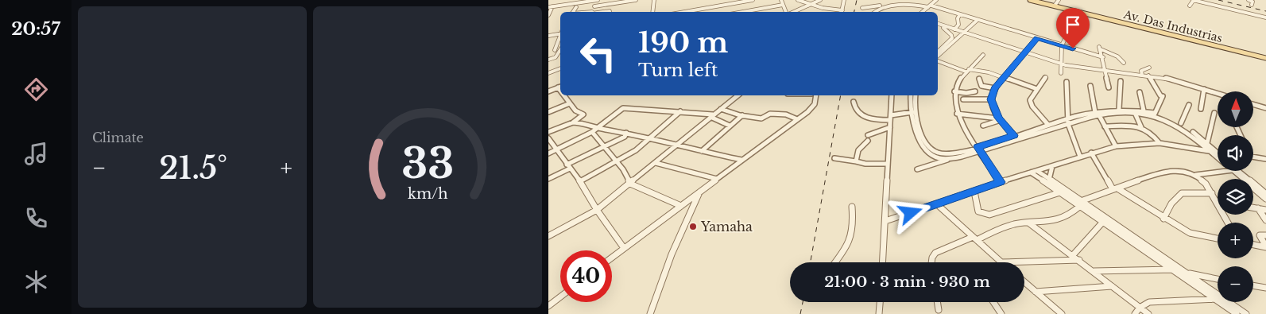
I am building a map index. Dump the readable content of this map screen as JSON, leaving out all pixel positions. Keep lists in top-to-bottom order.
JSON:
{
  "streets": {
    "main road": ["Av. Das Industrias"]
  },
  "places": ["Yamaha"],
  "north": "top",
  "page": {
    "tabs": "20:57",
    "tile": "Climate",
    "turn": ["190 m", "Turn left"],
    "map_buttons": ["+", "−"],
    "heat": ["−", "21.5°", "+"],
    "limit": "40",
    "trip": "21:00 · 3 min · 930 m",
    "gauge": ["33", "km/h"]
  }
}
